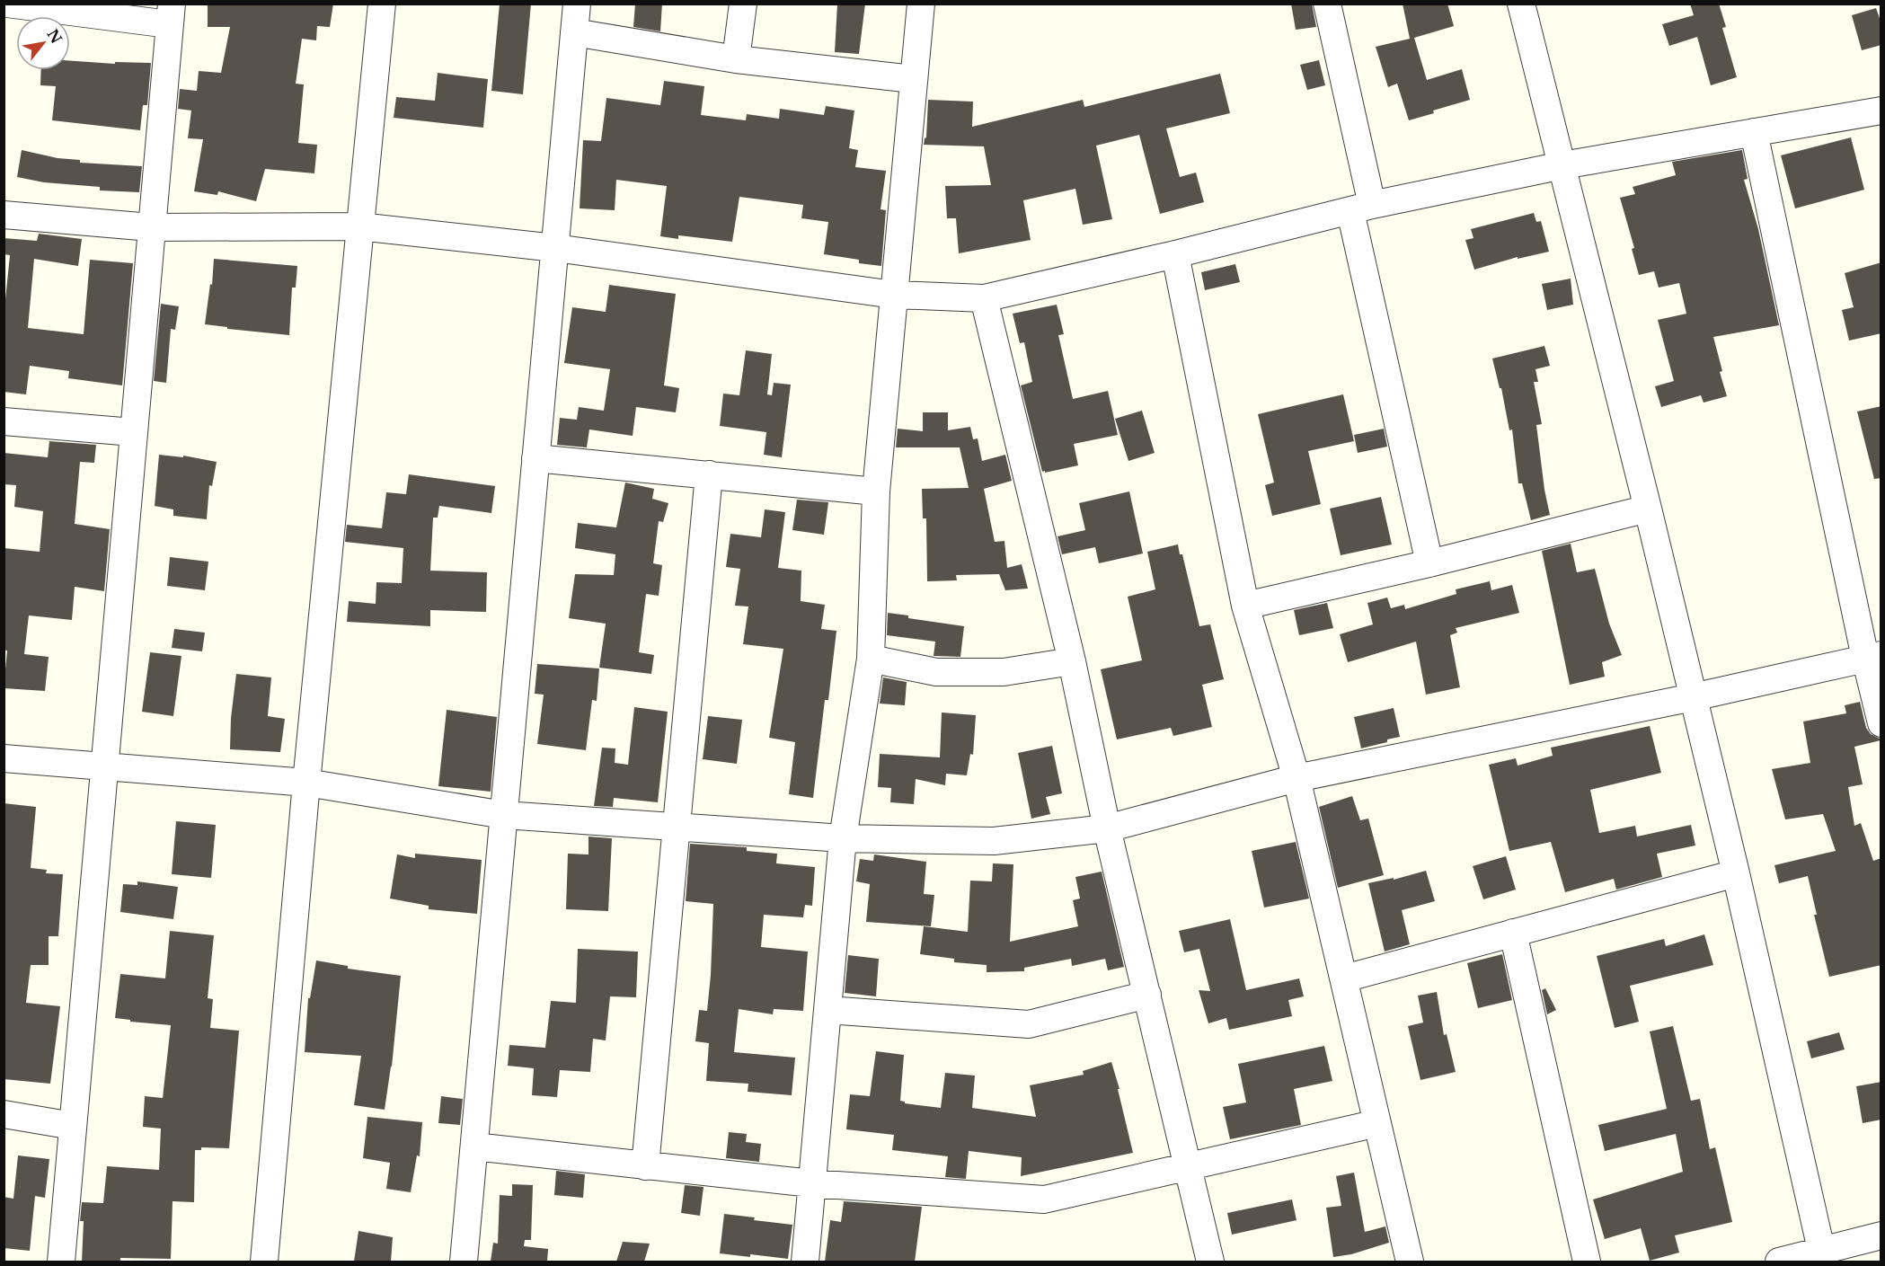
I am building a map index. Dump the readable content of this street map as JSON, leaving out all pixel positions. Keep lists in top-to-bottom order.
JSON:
{
  "north": "top right"
}
